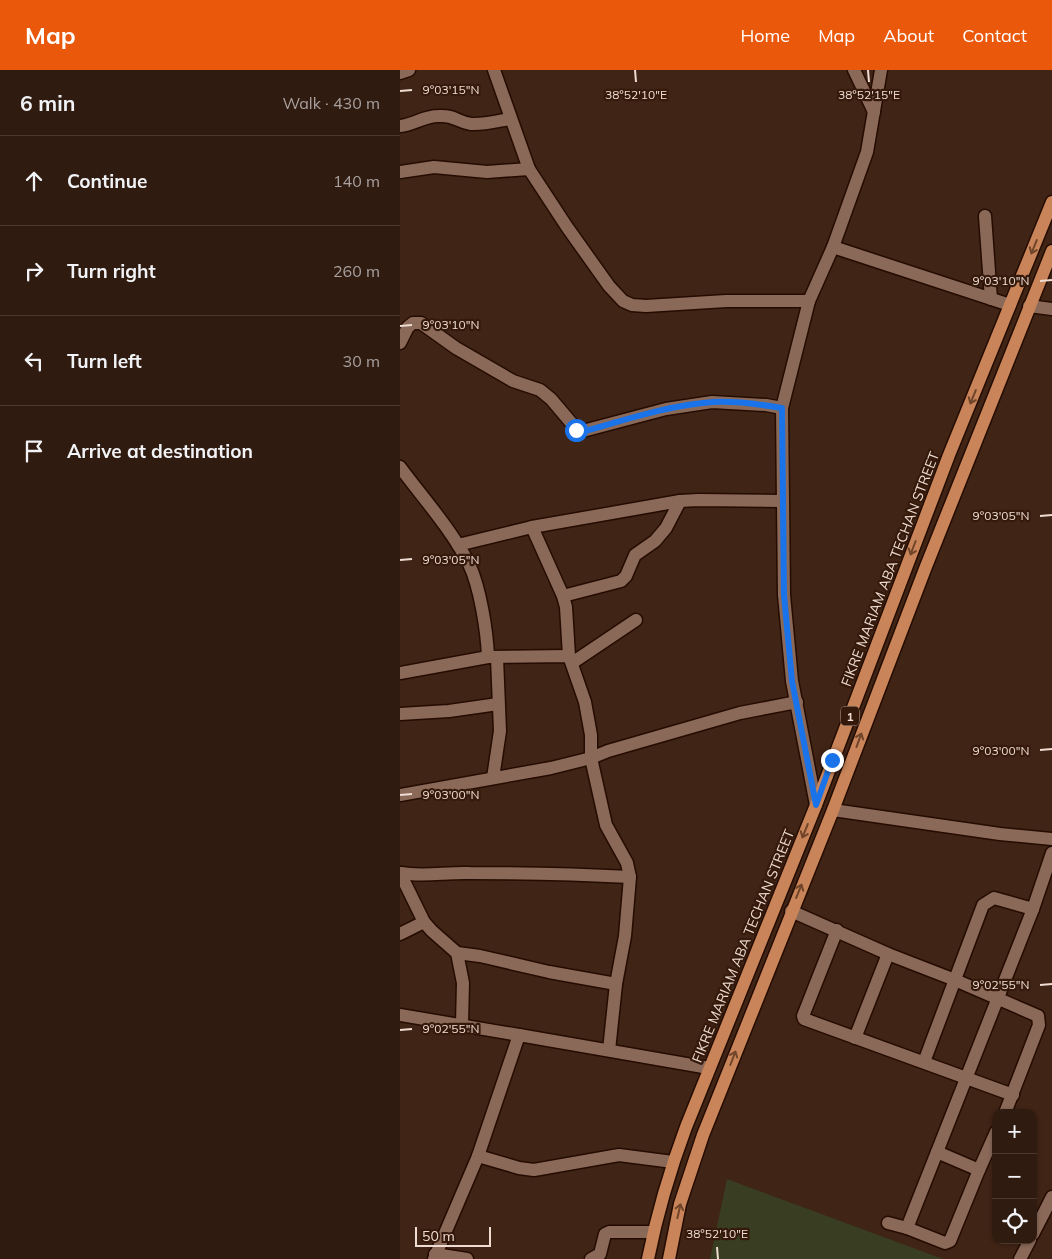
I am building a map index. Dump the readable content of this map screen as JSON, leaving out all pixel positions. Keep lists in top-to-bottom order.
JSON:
{
  "streets": {
    "main road": ["FIKRE MARIAM ABA TECHAN STREET", "1"]
  },
  "scale_bar": "50 m",
  "page": {
    "header": "Map",
    "nav": [
      "Home",
      "Map",
      "About",
      "Contact"
    ],
    "heading": ["6 min", "Walk · 430 m"],
    "list": [
      ["Continue", "140 m"],
      ["Turn right", "260 m"],
      ["Turn left", "30 m"],
      "Arrive at destination"
    ],
    "map_buttons": ["+", "−"],
    "scale": "50 m"
  },
  "coordinates": [
    "9°03'15\"N",
    "38°52'10\"E",
    "38°52'15\"E",
    "9°03'10\"N",
    "9°03'05\"N",
    "9°03'00\"N",
    "9°02'55\"N"
  ]
}
